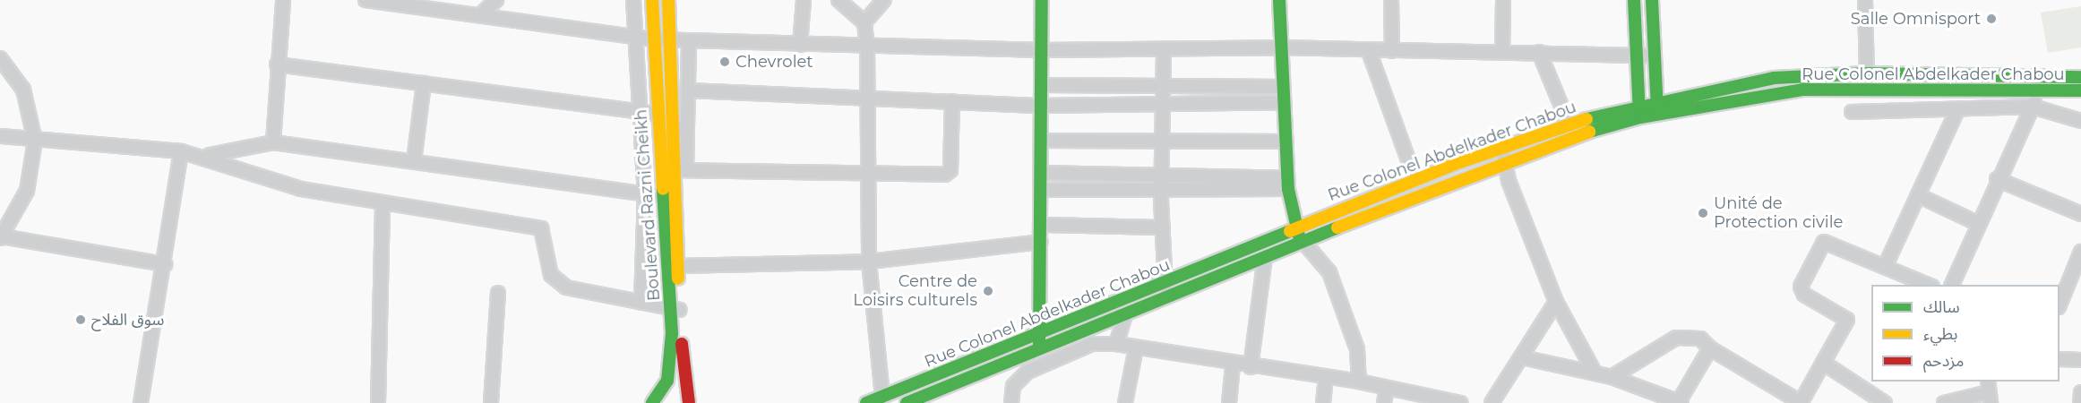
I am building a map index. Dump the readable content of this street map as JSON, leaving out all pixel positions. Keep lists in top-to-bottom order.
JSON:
{
  "streets": {
    "main road": ["Rue Colonel Abdelkader Chabou", "Boulevard Razni Cheikh"]
  },
  "places": [
    "Salle Omnisport",
    "Chevrolet",
    "Unité de Protection civile",
    "Centre de Loisirs culturels",
    "سوق الفلاح"
  ],
  "legend": ["سالك", "بطيء", "مزدحم"]
}
